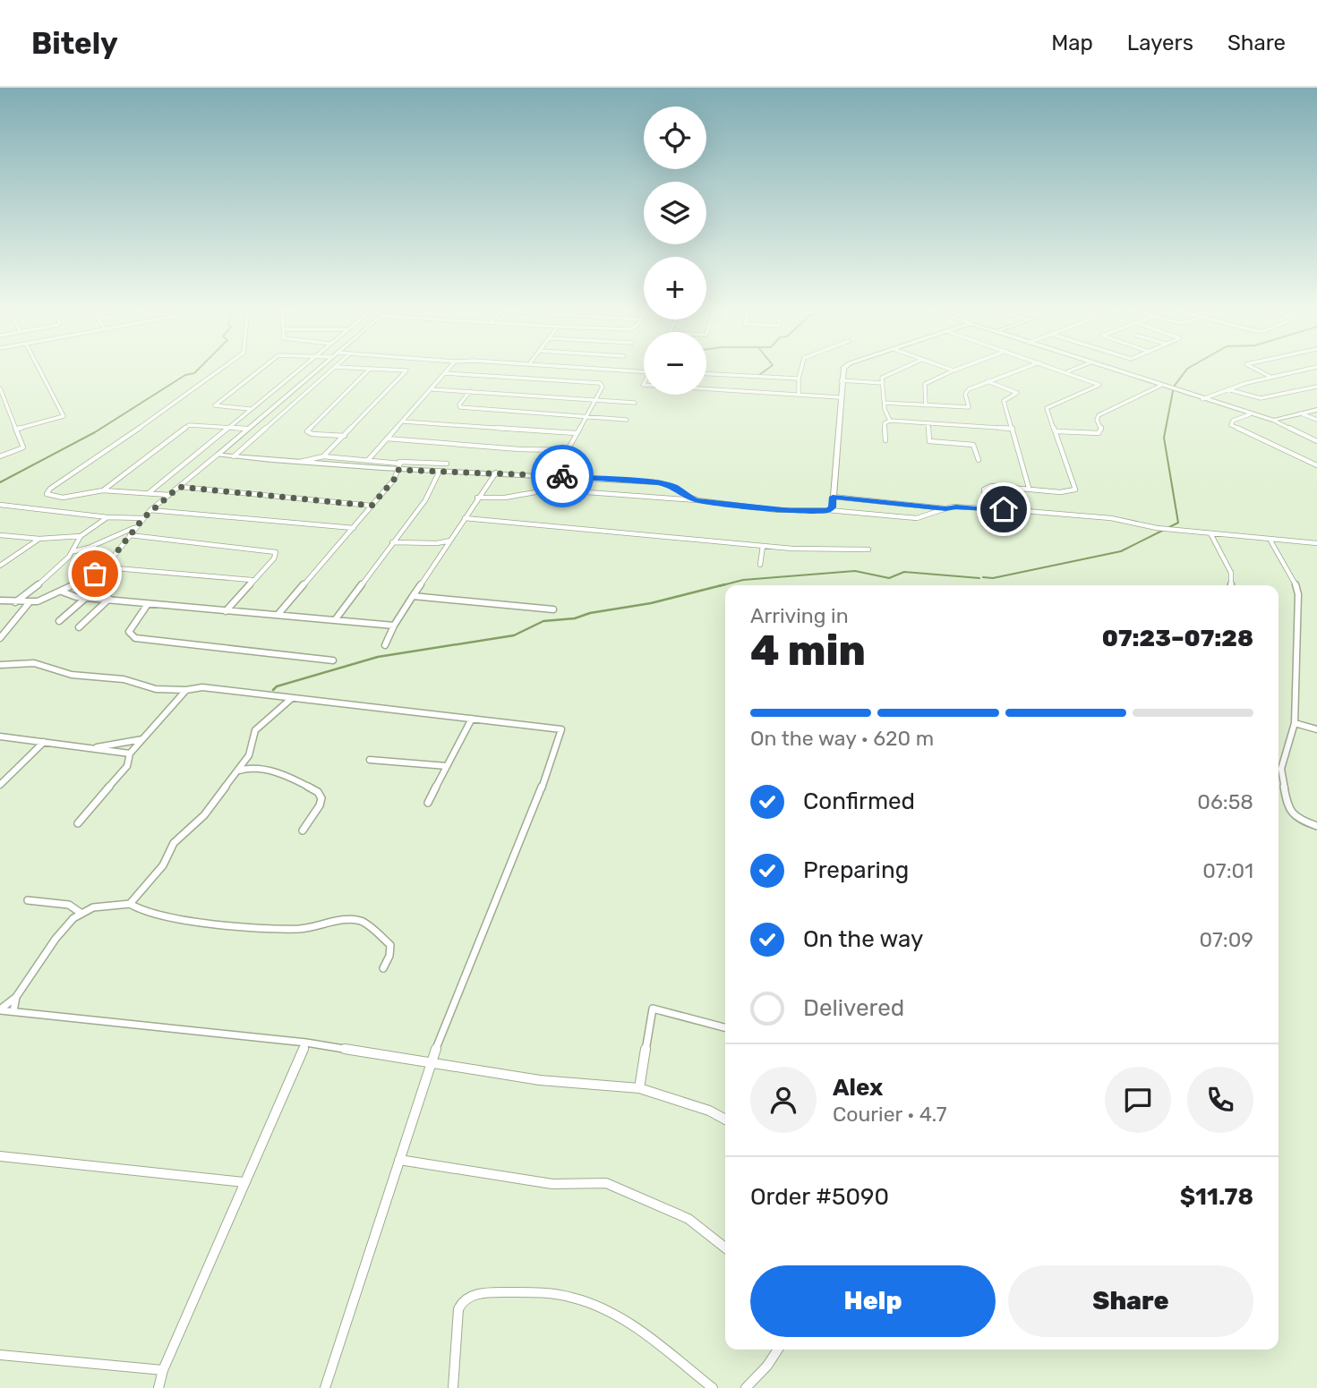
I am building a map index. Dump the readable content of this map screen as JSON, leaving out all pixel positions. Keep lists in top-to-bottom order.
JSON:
{
  "page": {
    "header": "Bitely",
    "nav": ["Map", "Layers", "Share"],
    "map_buttons": ["+", "−"],
    "heading": ["4 min", "Arriving in", "07:23–07:28"],
    "panel": [
      "Alex",
      "Courier · 4.7",
      "Order #5090",
      "$11.78"
    ],
    "bar": "On the way · 620 m",
    "list": [
      ["Confirmed", "06:58"],
      ["Preparing", "07:01"],
      ["On the way", "07:09"],
      "Delivered"
    ],
    "buttons": ["Help", "Share"]
  }
}
